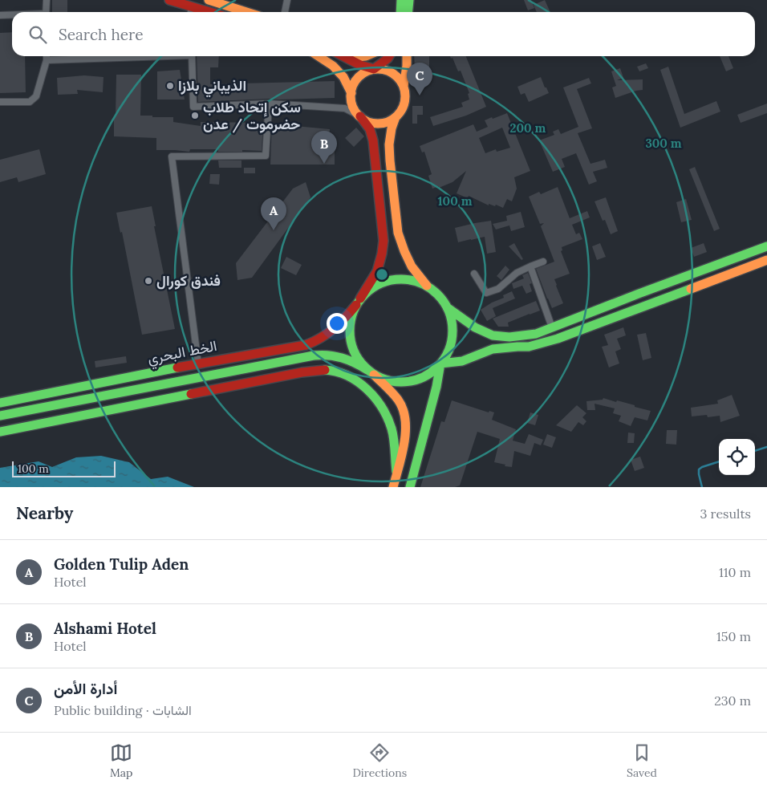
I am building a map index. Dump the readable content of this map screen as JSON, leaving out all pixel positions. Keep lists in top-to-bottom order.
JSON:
{
  "streets": {
    "main road": ["الخط البحري"]
  },
  "places": ["الذيباني بلازا", "سكن إتحاد طلاب حضرموت / عدن", "فندق كورال"],
  "scale_bar": "100 m",
  "page": {
    "search": "Search here",
    "pins": ["C", "B", "A"],
    "scale": "100 m",
    "heading": ["Nearby", "3 results"],
    "list": [
      {
        "mark": "A",
        "name": "Golden Tulip Aden",
        "note": "Hotel",
        "value": "110 m"
      },
      {
        "mark": "B",
        "name": "Alshami Hotel",
        "note": "Hotel",
        "value": "150 m"
      },
      {
        "mark": "C",
        "name": "أدارة الأمن",
        "note": "Public building · الشابات",
        "value": "230 m"
      }
    ],
    "nav": ["Map", "Directions", "Saved"]
  },
  "rings": ["200 m", "300 m", "100 m"]
}
